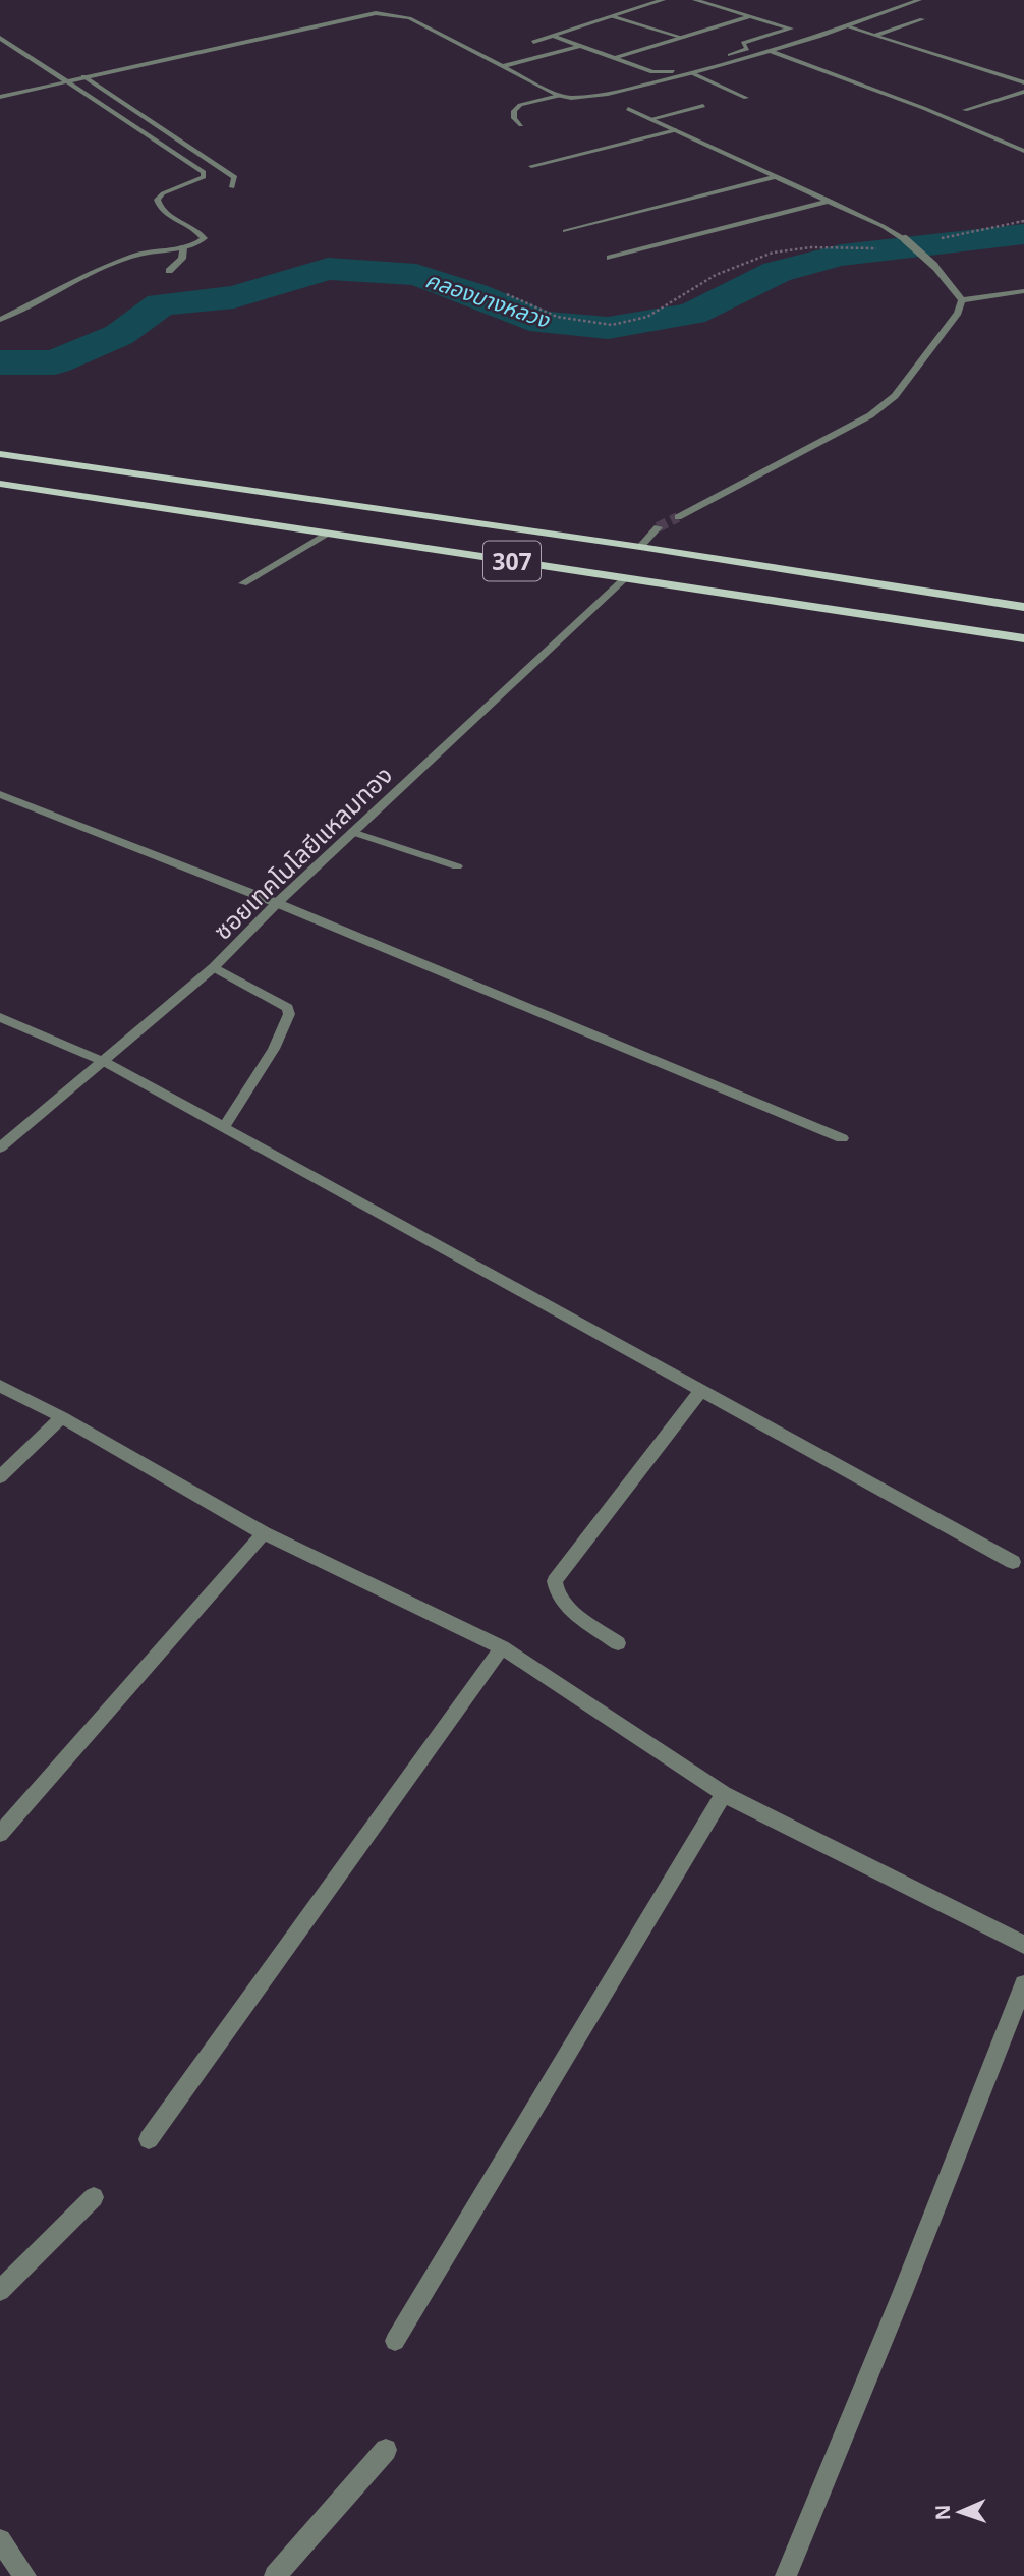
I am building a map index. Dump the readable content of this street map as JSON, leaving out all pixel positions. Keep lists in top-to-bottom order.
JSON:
{
  "streets": {
    "main road": ["307"],
    "street": ["ซอยเทคโนโลยีแหลมทอง"]
  },
  "crossings": [
    ["307", "ซอยเทคโนโลยีแหลมทอง"]
  ],
  "water": ["คลองบางหลวง"],
  "north": "left"
}
